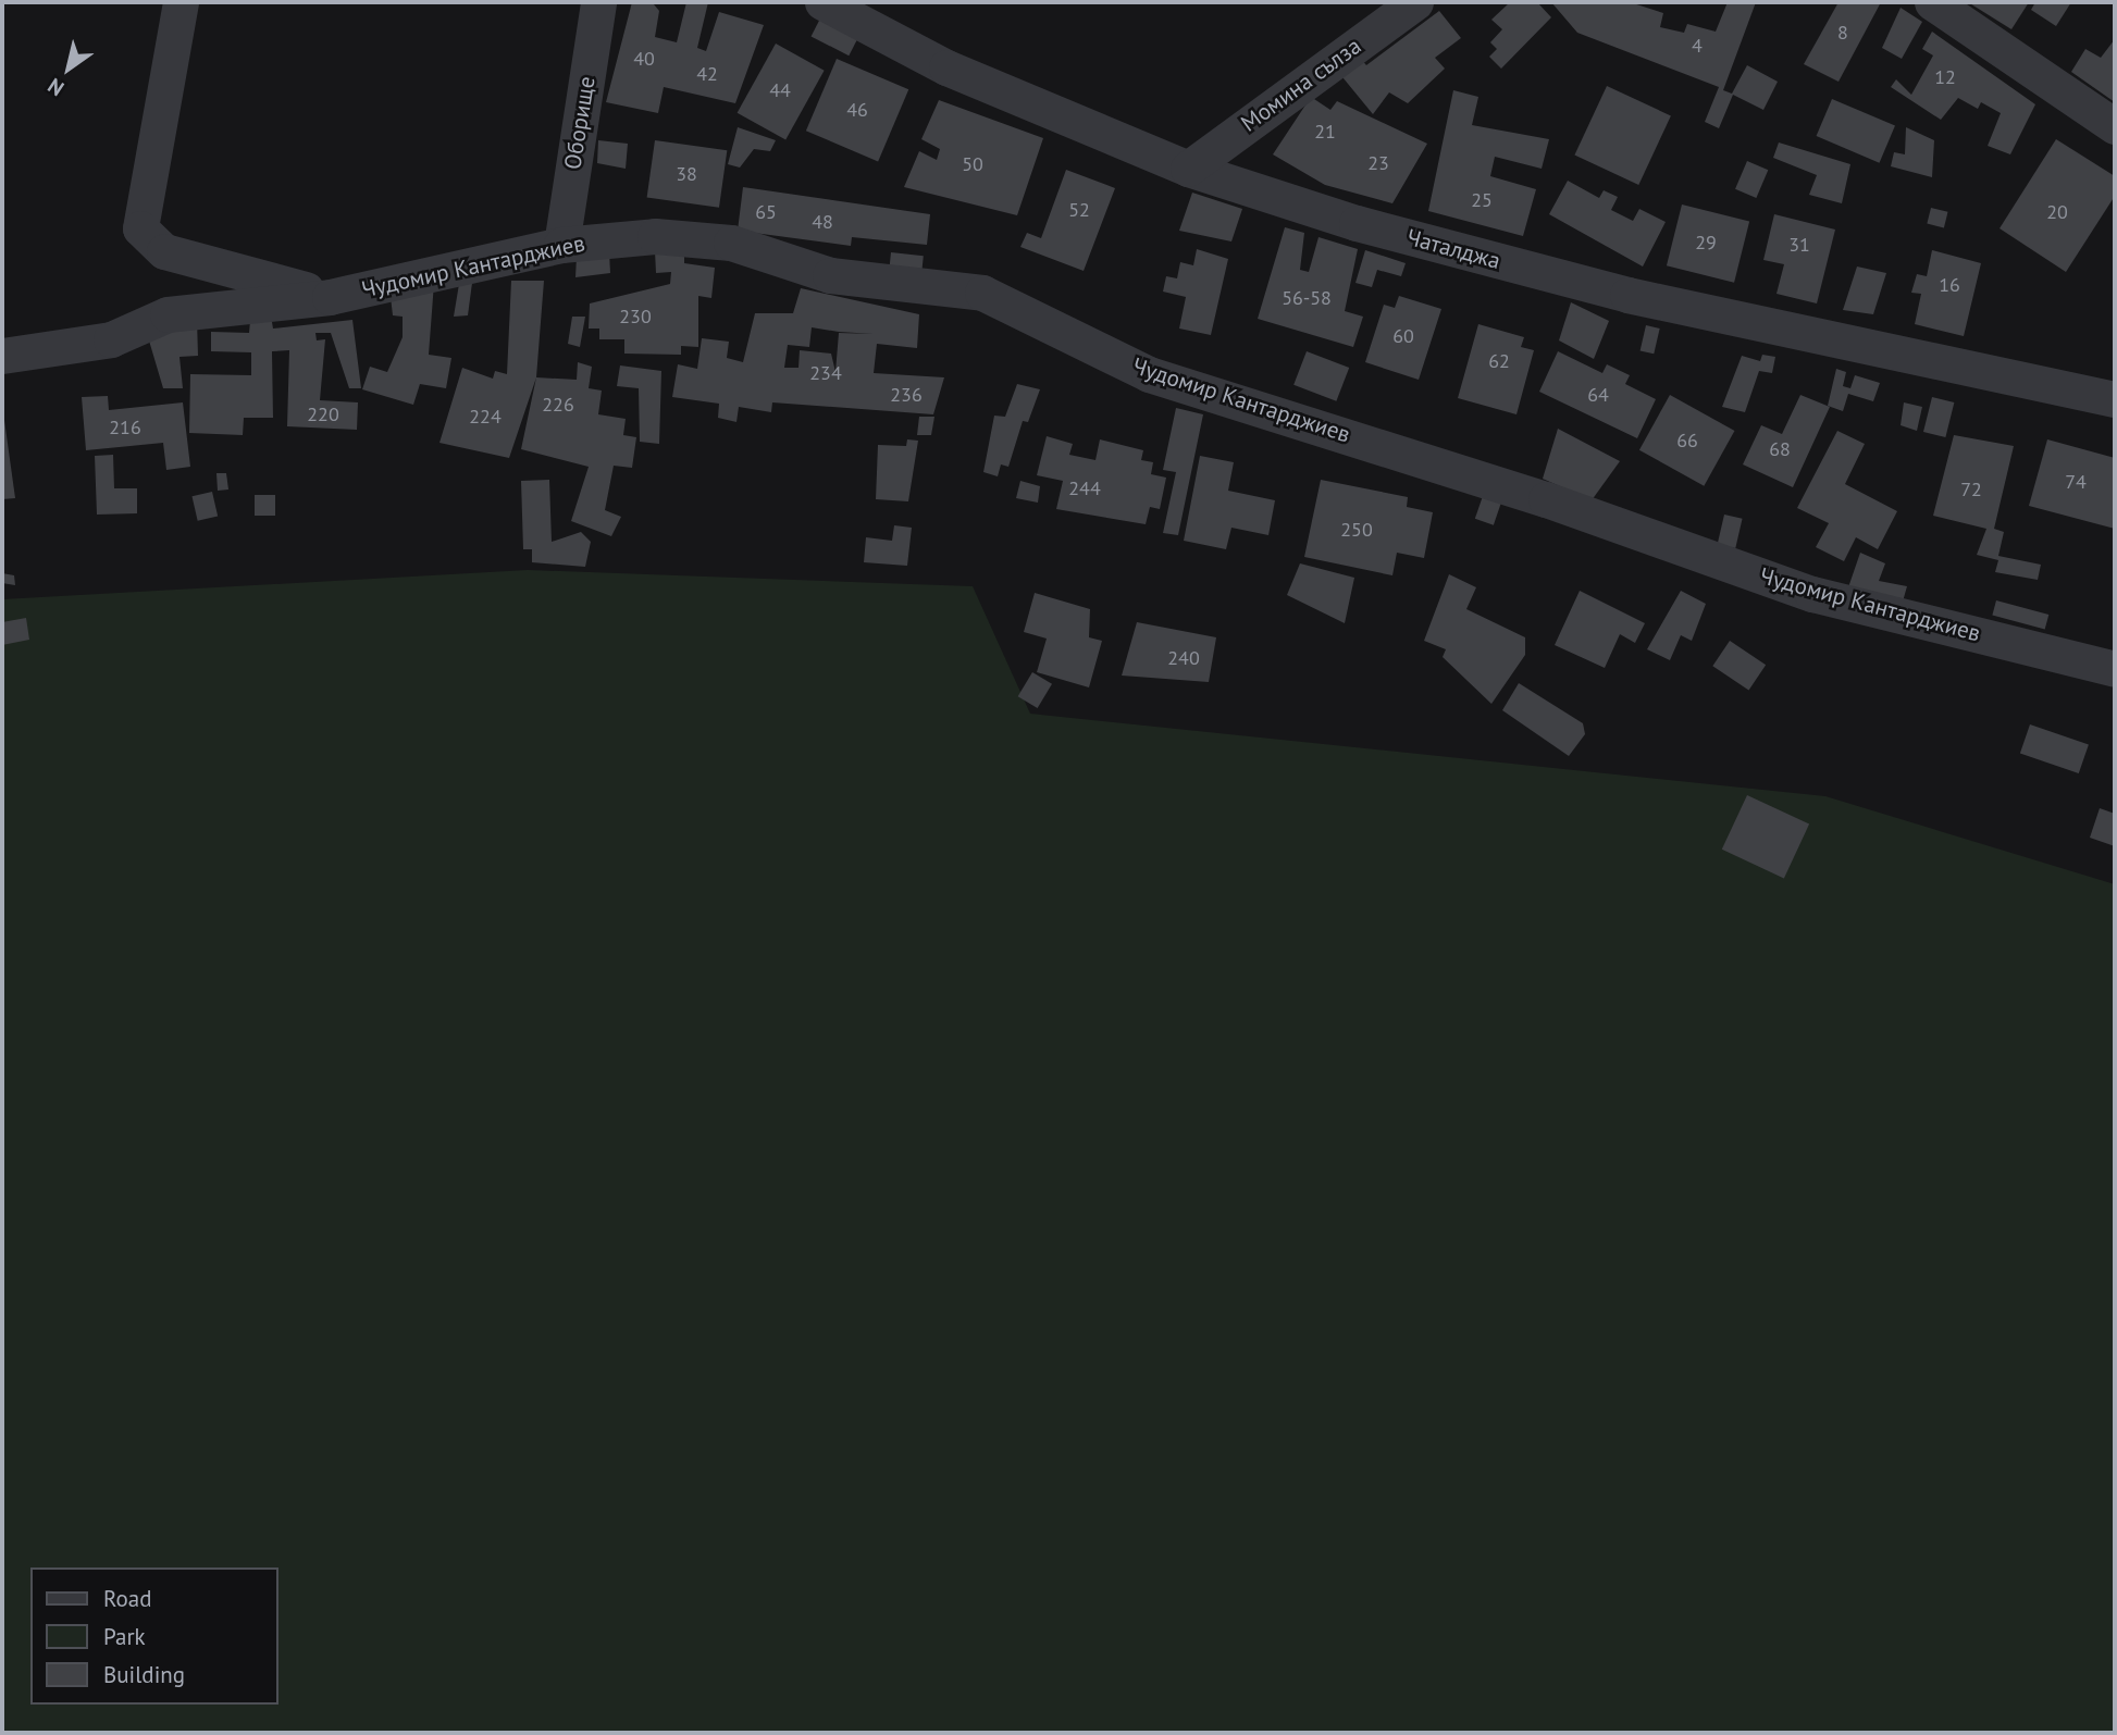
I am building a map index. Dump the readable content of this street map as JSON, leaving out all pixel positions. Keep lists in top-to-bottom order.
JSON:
{
  "streets": {
    "street": [
      "Момина сълза",
      "Оборище",
      "Чаталджа",
      "Чудомир Кантарджиев"
    ]
  },
  "crossings": [
    ["Момина сълза", "Чаталджа"],
    ["Оборище", "Чудомир Кантарджиев"]
  ],
  "house_numbers": [
    "8",
    "4",
    "40",
    "42",
    "12",
    "44",
    "46",
    "21",
    "23",
    "50",
    "38",
    "25",
    "52",
    "65",
    "20",
    "48",
    "29",
    "31",
    "16",
    "56-58",
    "230",
    "60",
    "62",
    "234",
    "236",
    "64",
    "226",
    "220",
    "224",
    "216",
    "66",
    "68",
    "74",
    "244",
    "72",
    "250",
    "240"
  ],
  "legend": ["Road", "Park", "Building"],
  "north": "bottom left"
}
